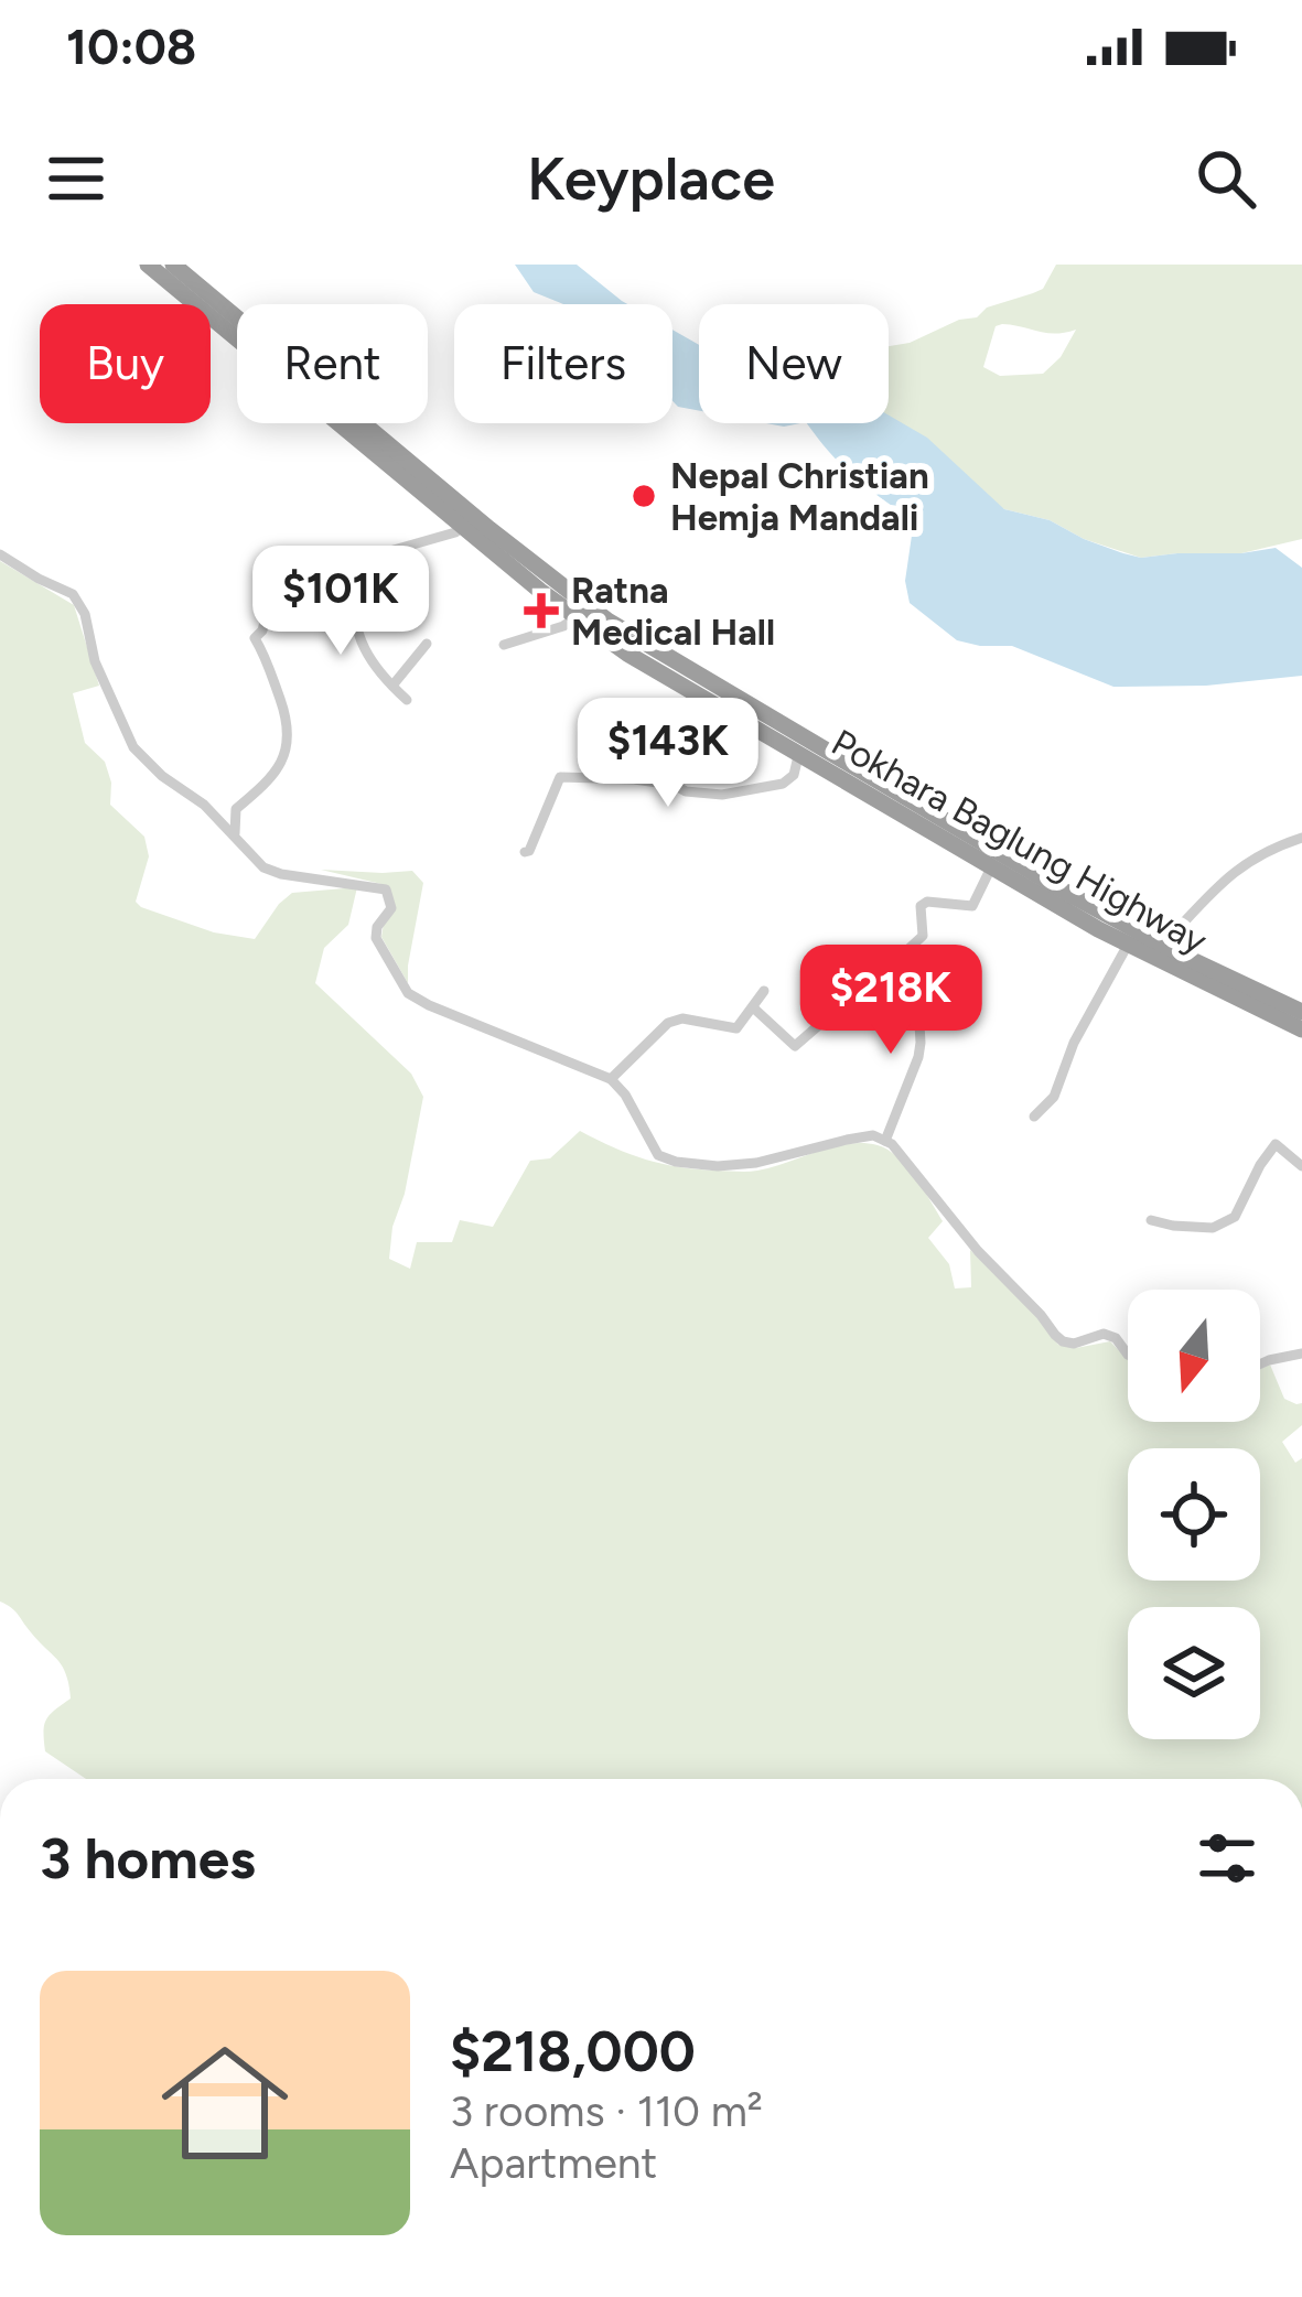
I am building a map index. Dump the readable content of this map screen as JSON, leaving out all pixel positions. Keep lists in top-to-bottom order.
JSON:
{
  "streets": {
    "highway": ["Pokhara Baglung Highway"]
  },
  "places": {
    "other": ["Nepal Christian Hemja Mandali"],
    "health": ["Ratna Medical Hall"]
  },
  "north": "bottom",
  "page": {
    "status": "10:08",
    "header": "Keyplace",
    "chip": [
      "Buy",
      "Rent",
      "Filters",
      "New"
    ],
    "price": ["$101K", "$143K", "$218K"],
    "heading": "3 homes",
    "list": [
      {
        "name": "$218,000",
        "note": "3 rooms · 110 m² · Apartment"
      }
    ]
  }
}
